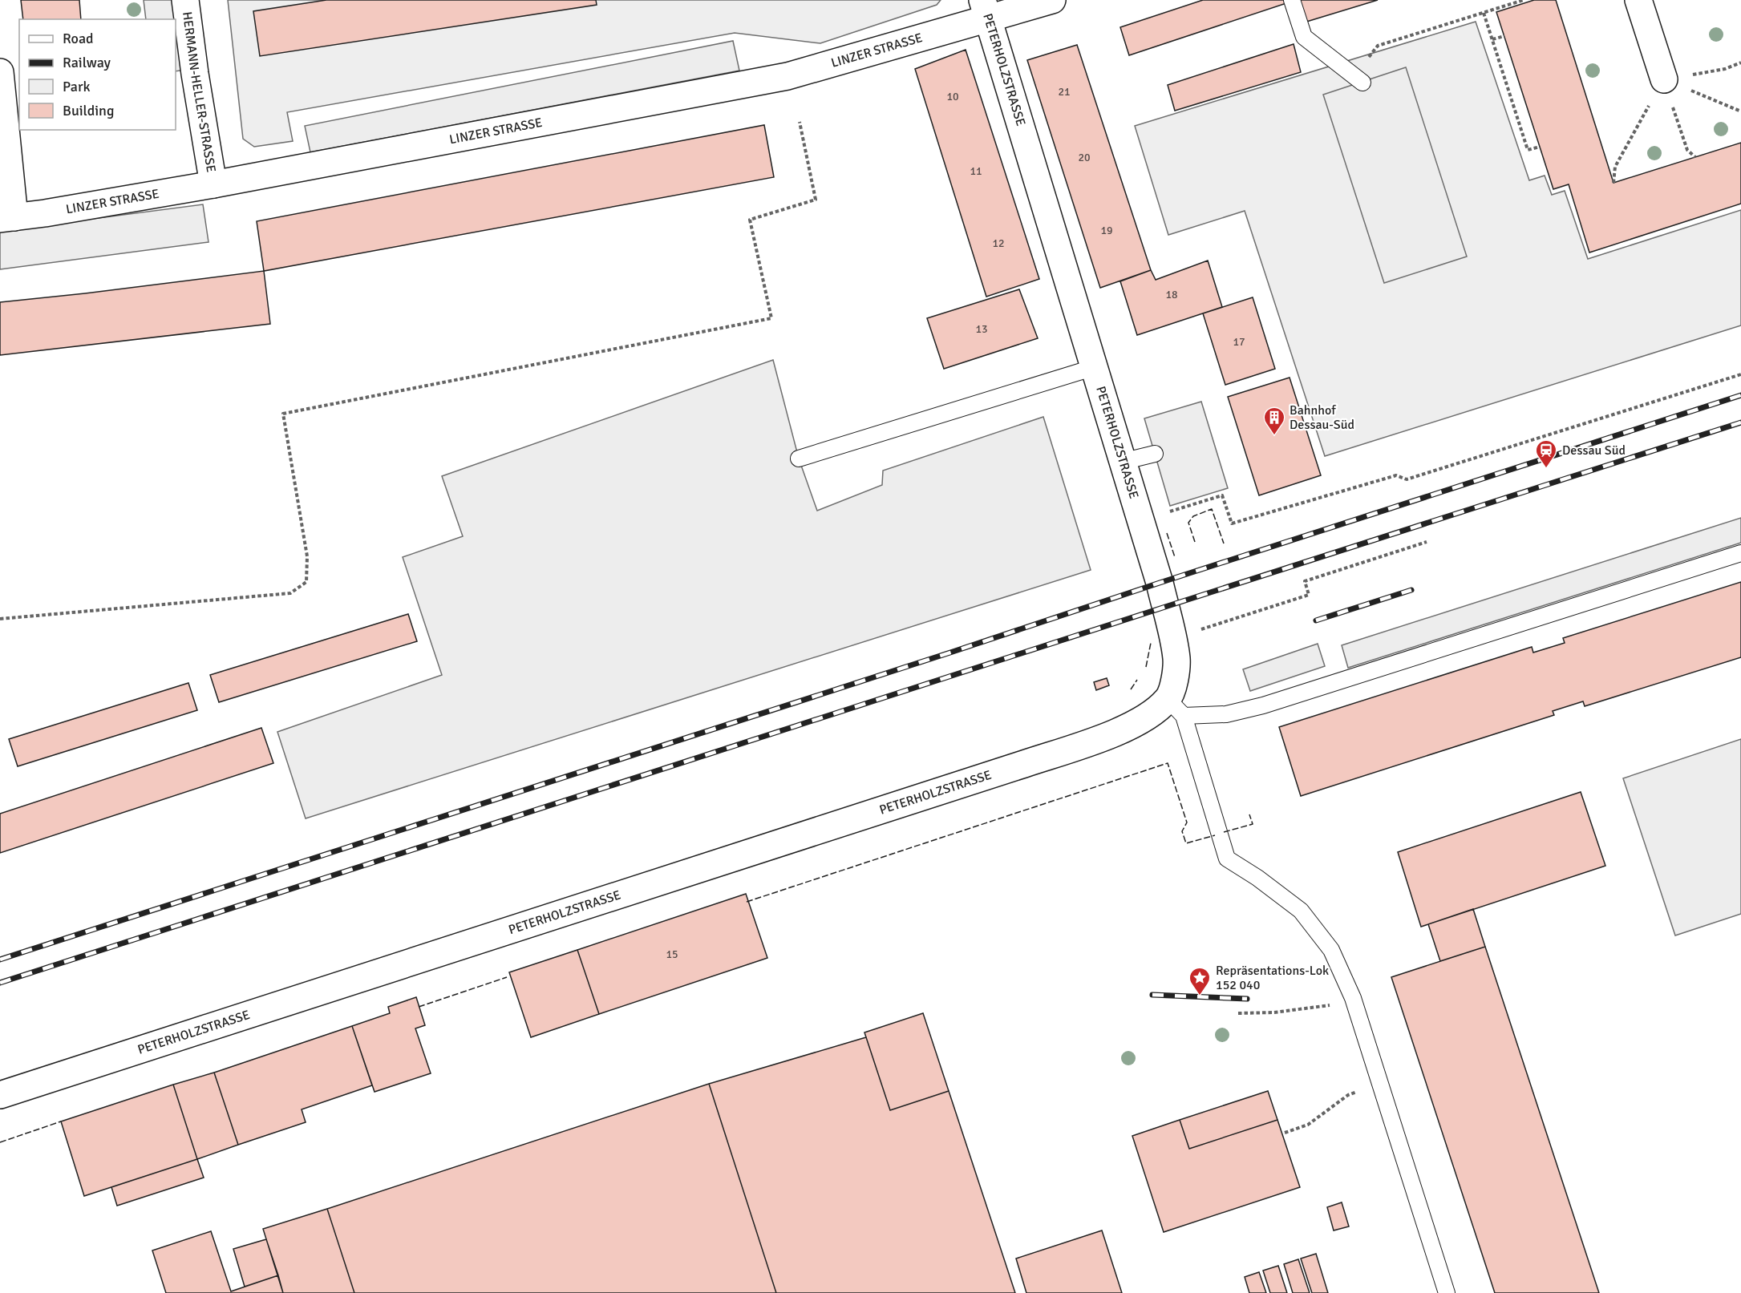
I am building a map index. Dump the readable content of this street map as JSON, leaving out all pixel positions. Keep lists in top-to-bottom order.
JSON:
{
  "streets": {
    "street": ["LINZER STRASSE", "PETERHOLZSTRASSE", "HERMANN-HELLER-STRASSE"]
  },
  "crossings": [
    ["LINZER STRASSE", "PETERHOLZSTRASSE"],
    ["LINZER STRASSE", "HERMANN-HELLER-STRASSE"]
  ],
  "places": {
    "building": ["Bahnhof Dessau-Süd"],
    "station": ["Dessau Süd"],
    "place": ["Repräsentations-Lok 152 040"]
  },
  "house_numbers": [
    "21",
    "10",
    "20",
    "11",
    "19",
    "12",
    "18",
    "13",
    "17",
    "15"
  ],
  "legend": [
    "Road",
    "Railway",
    "Park",
    "Building"
  ]
}
